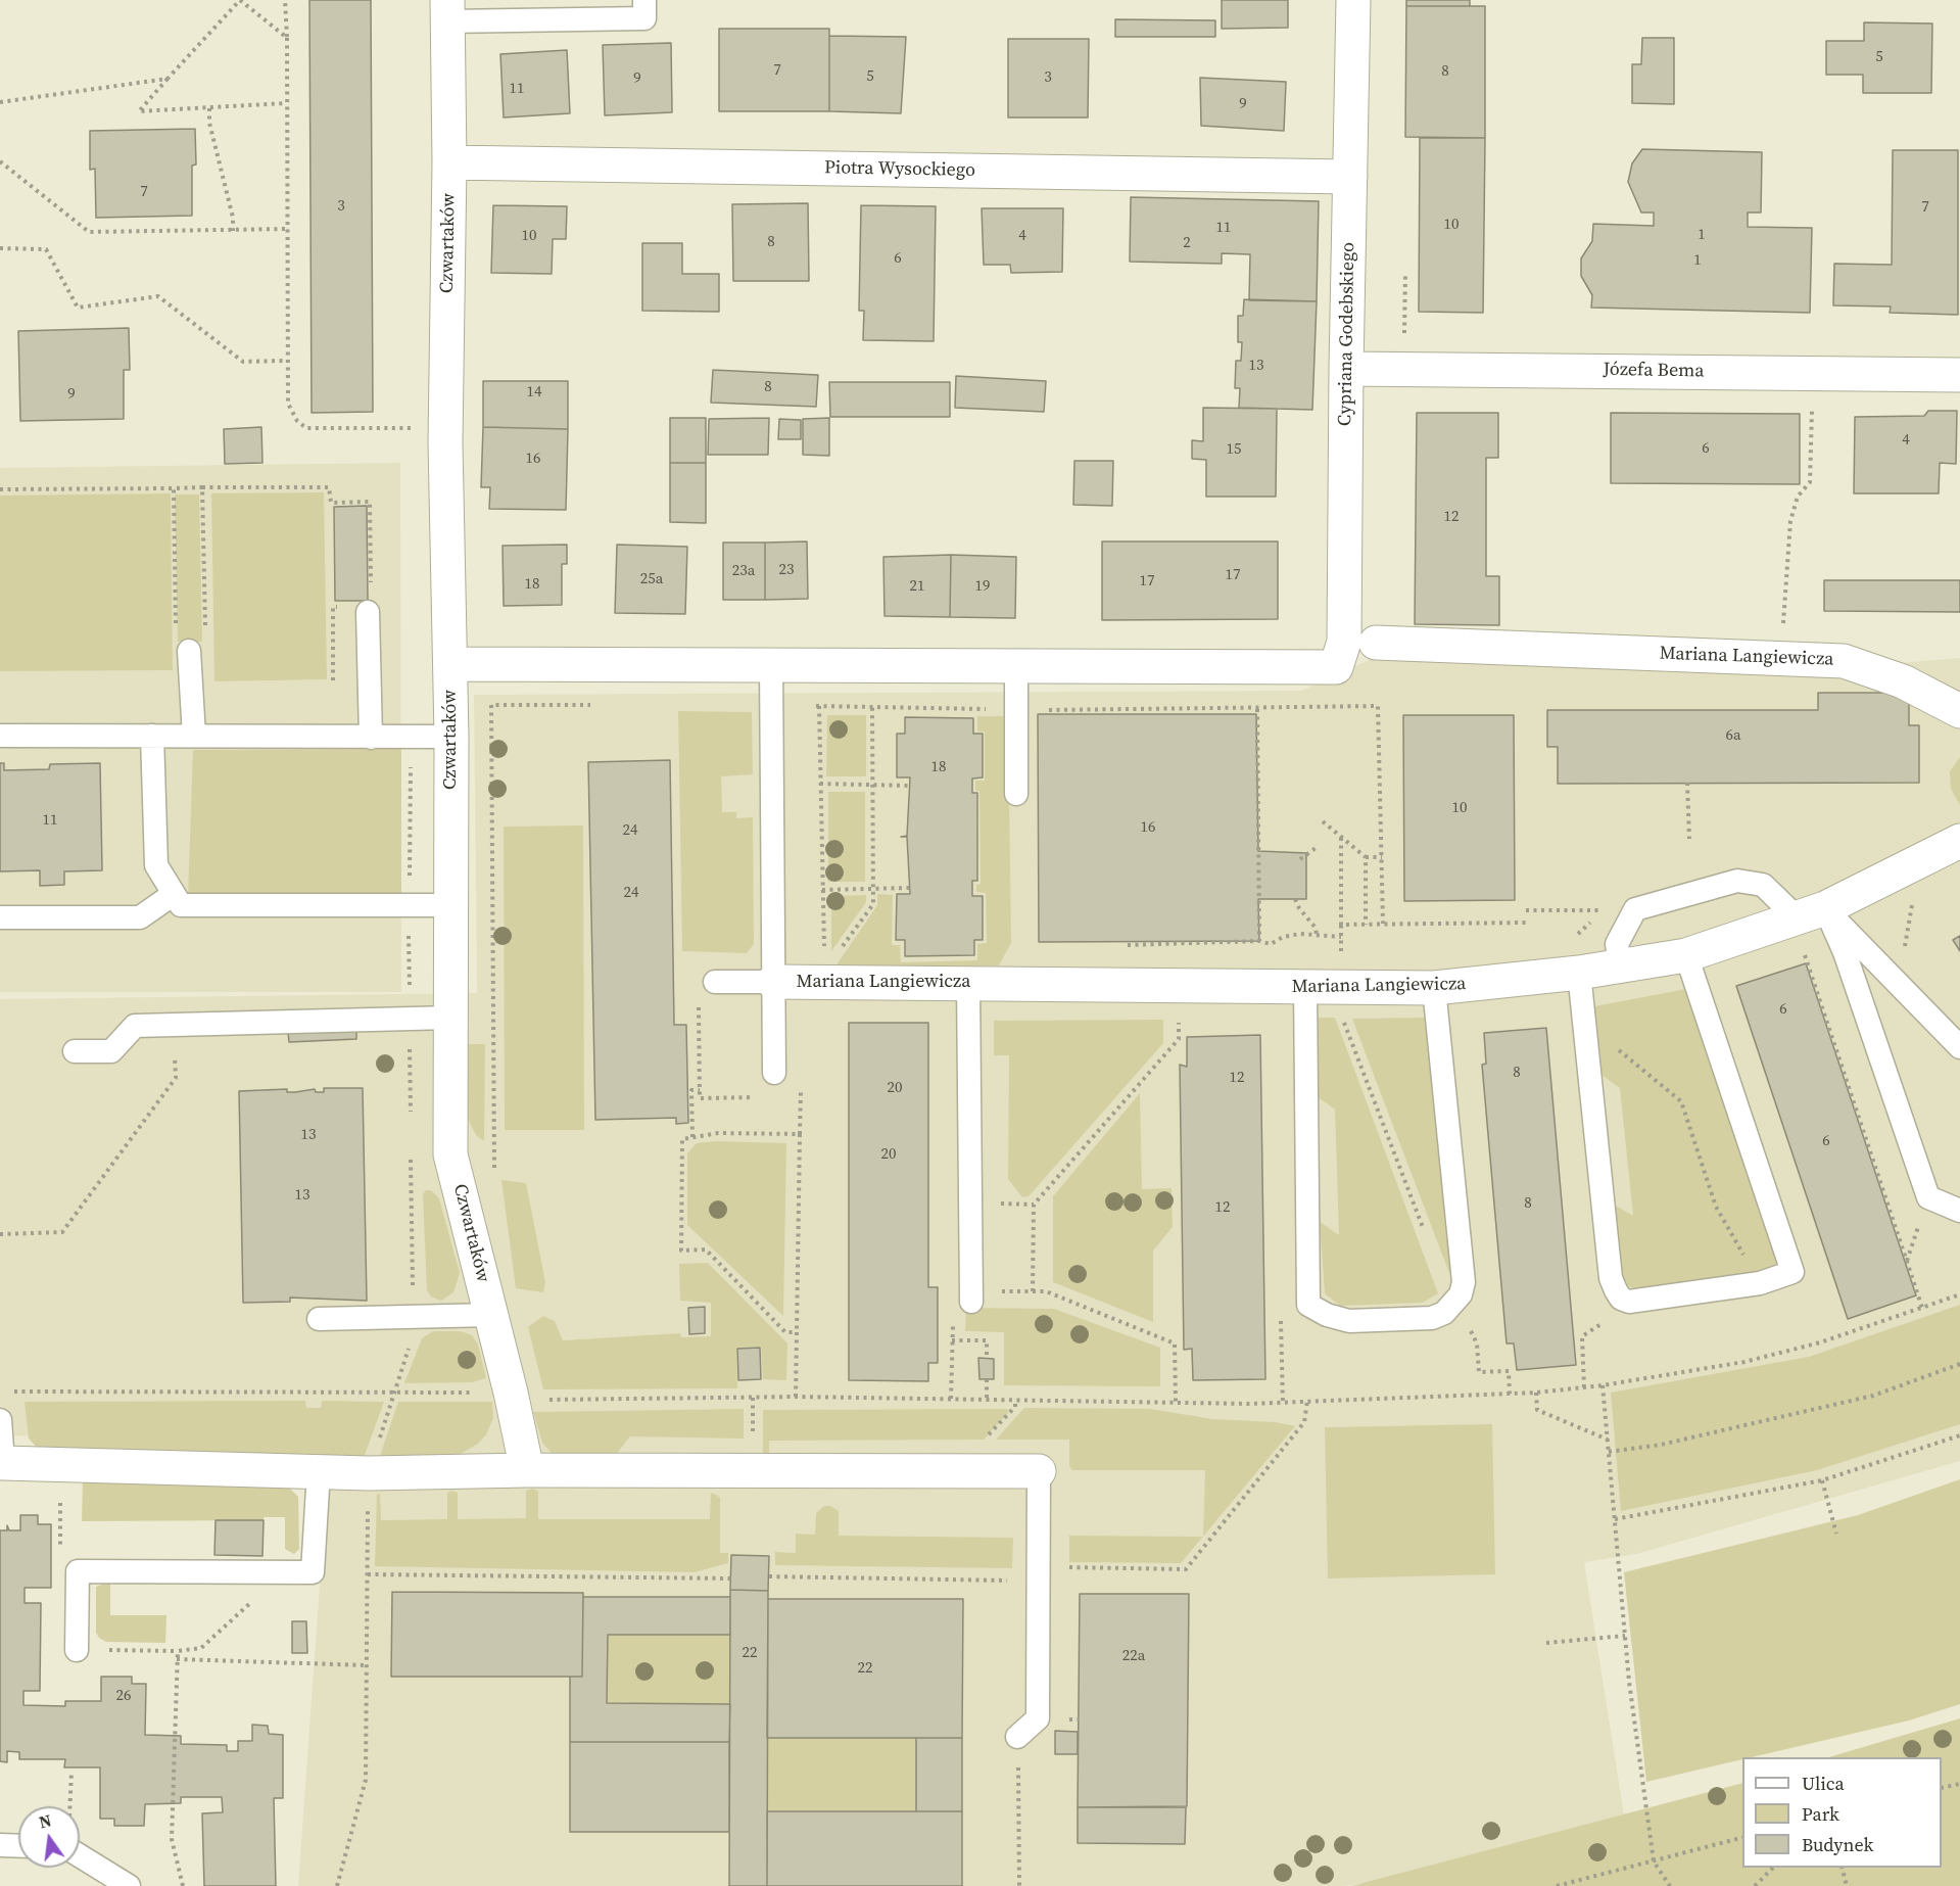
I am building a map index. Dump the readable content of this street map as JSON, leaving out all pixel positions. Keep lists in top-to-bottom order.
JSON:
{
  "streets": {
    "street": [
      "Piotra Wysockiego",
      "Czwartaków",
      "Cypriana Godebskiego",
      "Józefa Bema",
      "Mariana Langiewicza"
    ]
  },
  "crossings": [
    ["Piotra Wysockiego", "Czwartaków"],
    ["Piotra Wysockiego", "Cypriana Godebskiego"],
    ["Cypriana Godebskiego", "Józefa Bema"]
  ],
  "house_numbers": [
    "5",
    "7",
    "8",
    "5",
    "3",
    "9",
    "11",
    "9",
    "7",
    "3",
    "7",
    "10",
    "11",
    "1",
    "10",
    "4",
    "8",
    "2",
    "6",
    "1",
    "13",
    "8",
    "14",
    "9",
    "4",
    "6",
    "15",
    "16",
    "12",
    "23",
    "23a",
    "17",
    "25a",
    "17",
    "18",
    "21",
    "19",
    "6a",
    "18",
    "10",
    "11",
    "16",
    "24",
    "24",
    "6",
    "8",
    "12",
    "20",
    "13",
    "6",
    "20",
    "13",
    "8",
    "12",
    "22",
    "22a",
    "22",
    "26"
  ],
  "legend": ["Ulica", "Park", "Budynek"],
  "north": "top"
}
